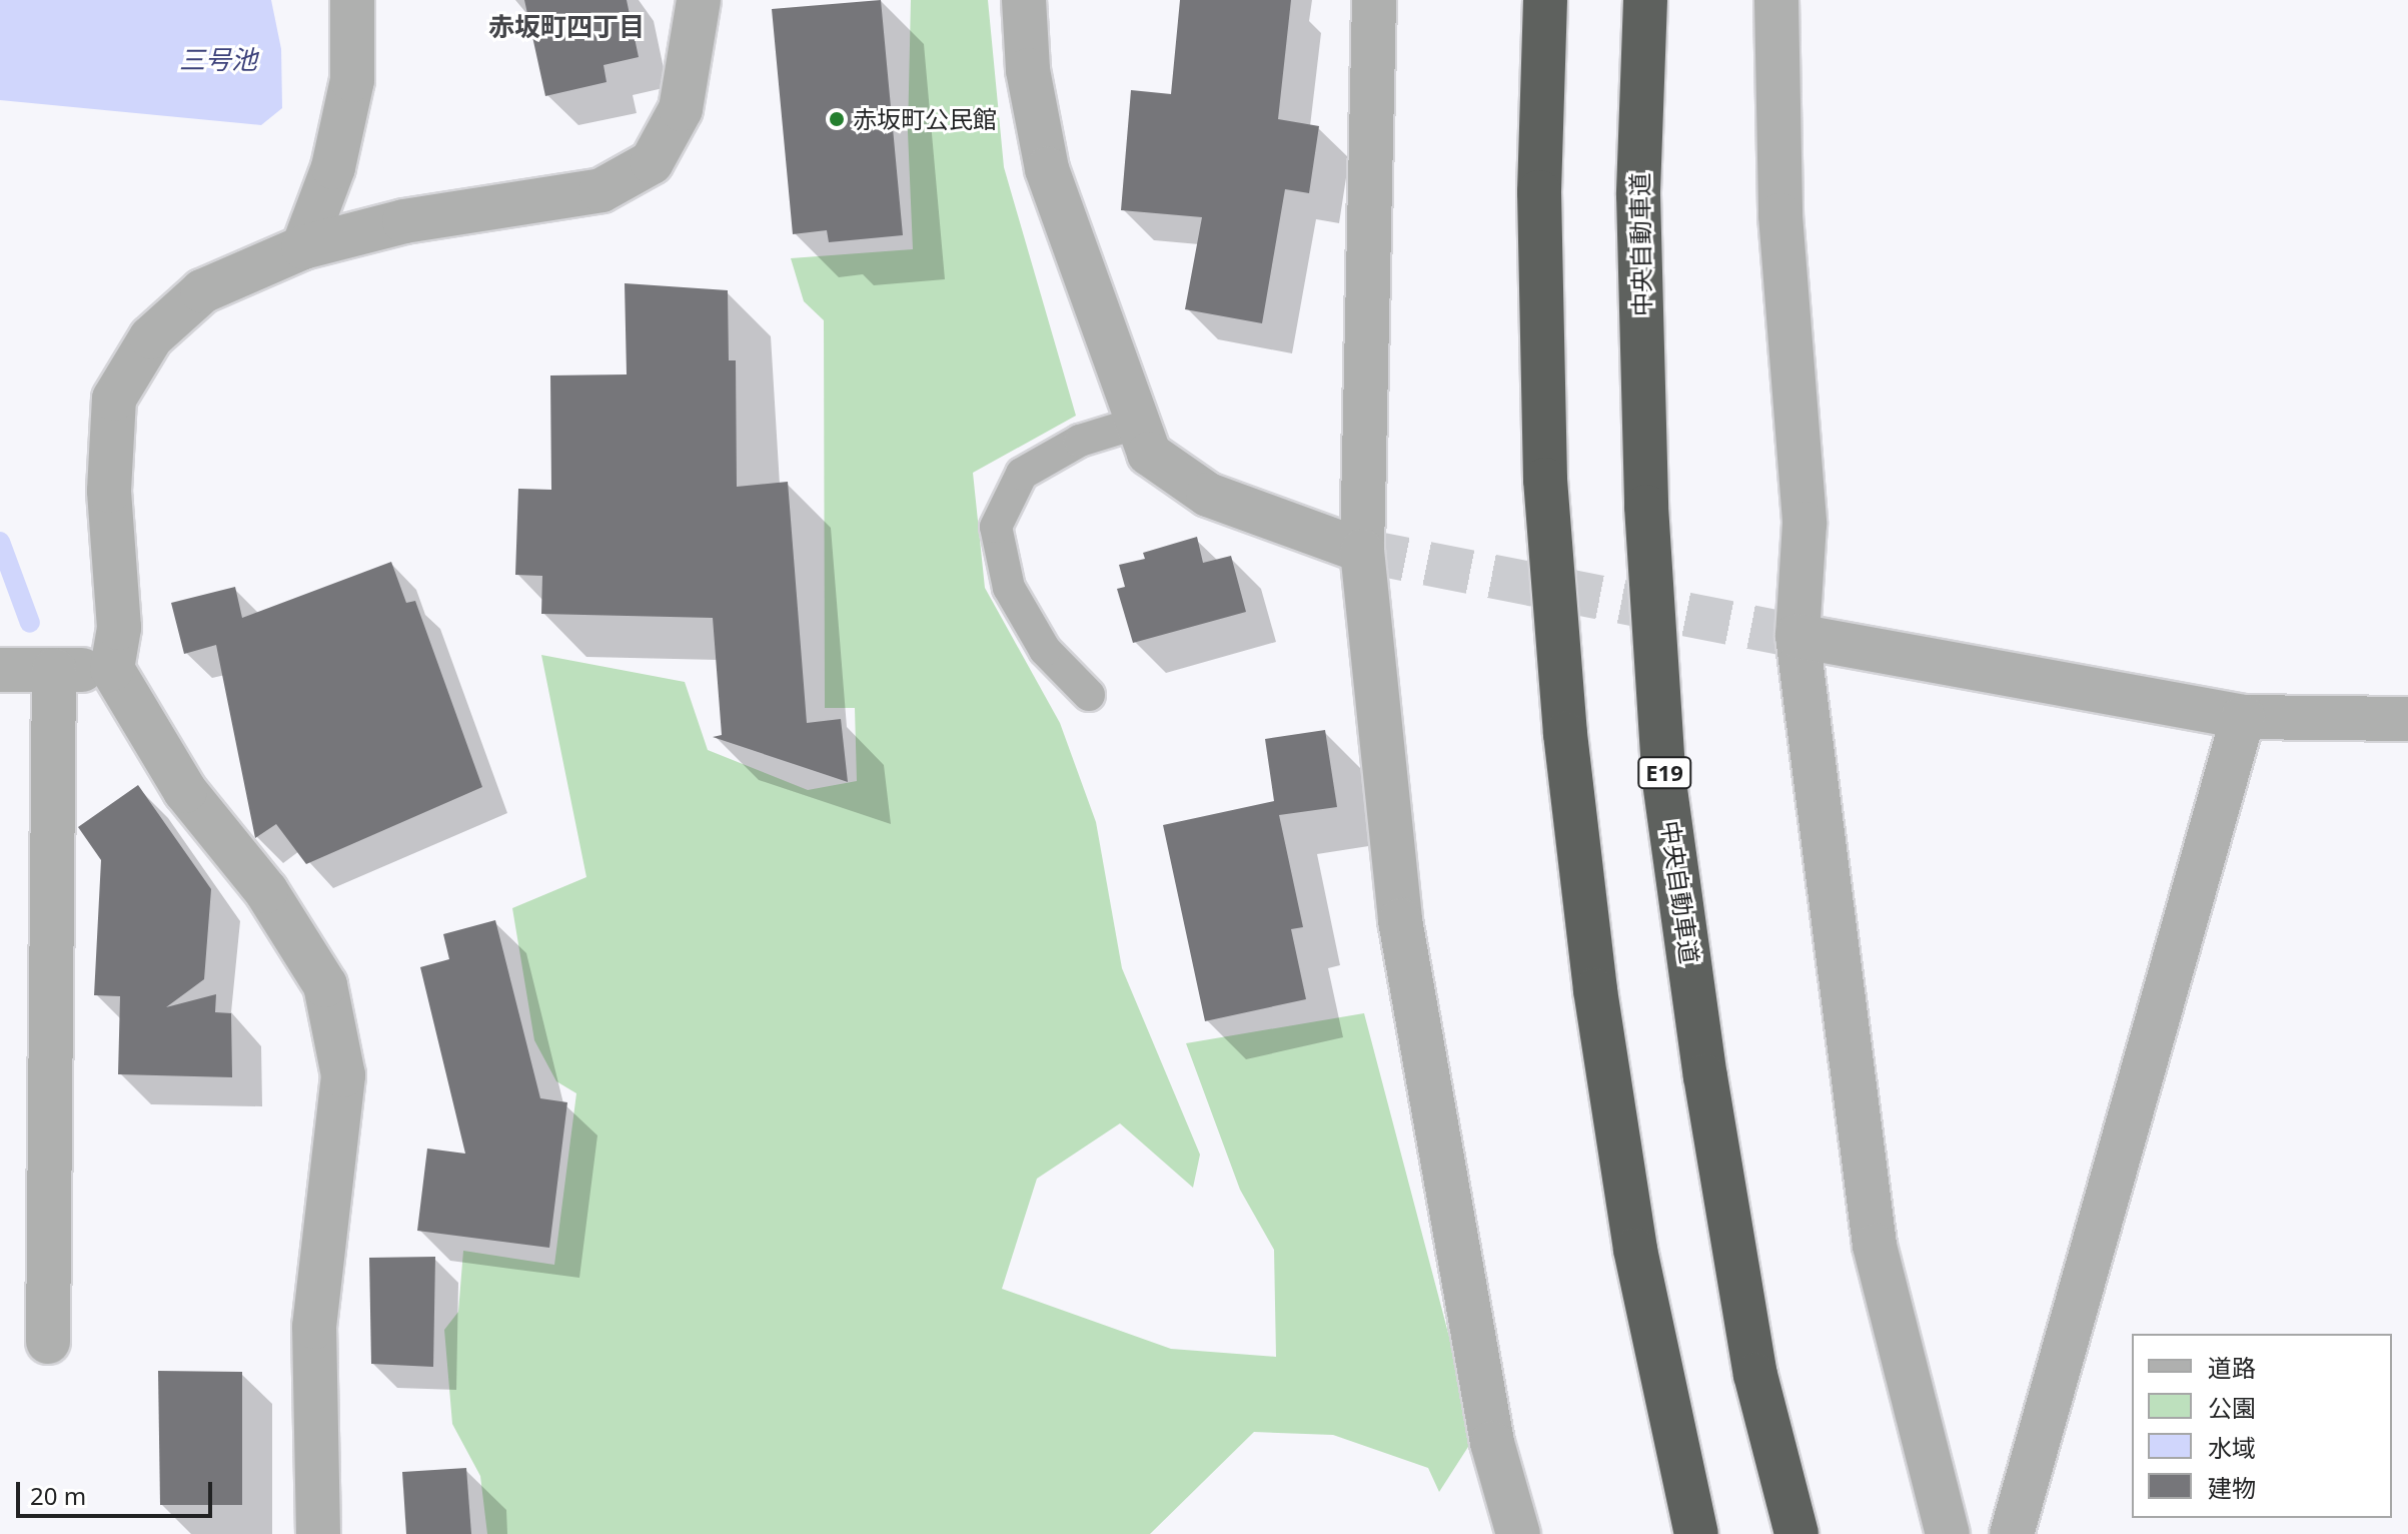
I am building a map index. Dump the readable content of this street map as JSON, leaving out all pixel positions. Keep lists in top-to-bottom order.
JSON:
{
  "streets": {
    "highway": ["中央自動車道", "E19"]
  },
  "districts": ["赤坂町四丁目"],
  "water": ["三号池"],
  "places": ["赤坂町公民館"],
  "legend": [
    "道路",
    "公園",
    "水域",
    "建物"
  ],
  "scale_bar": "20 m"
}
